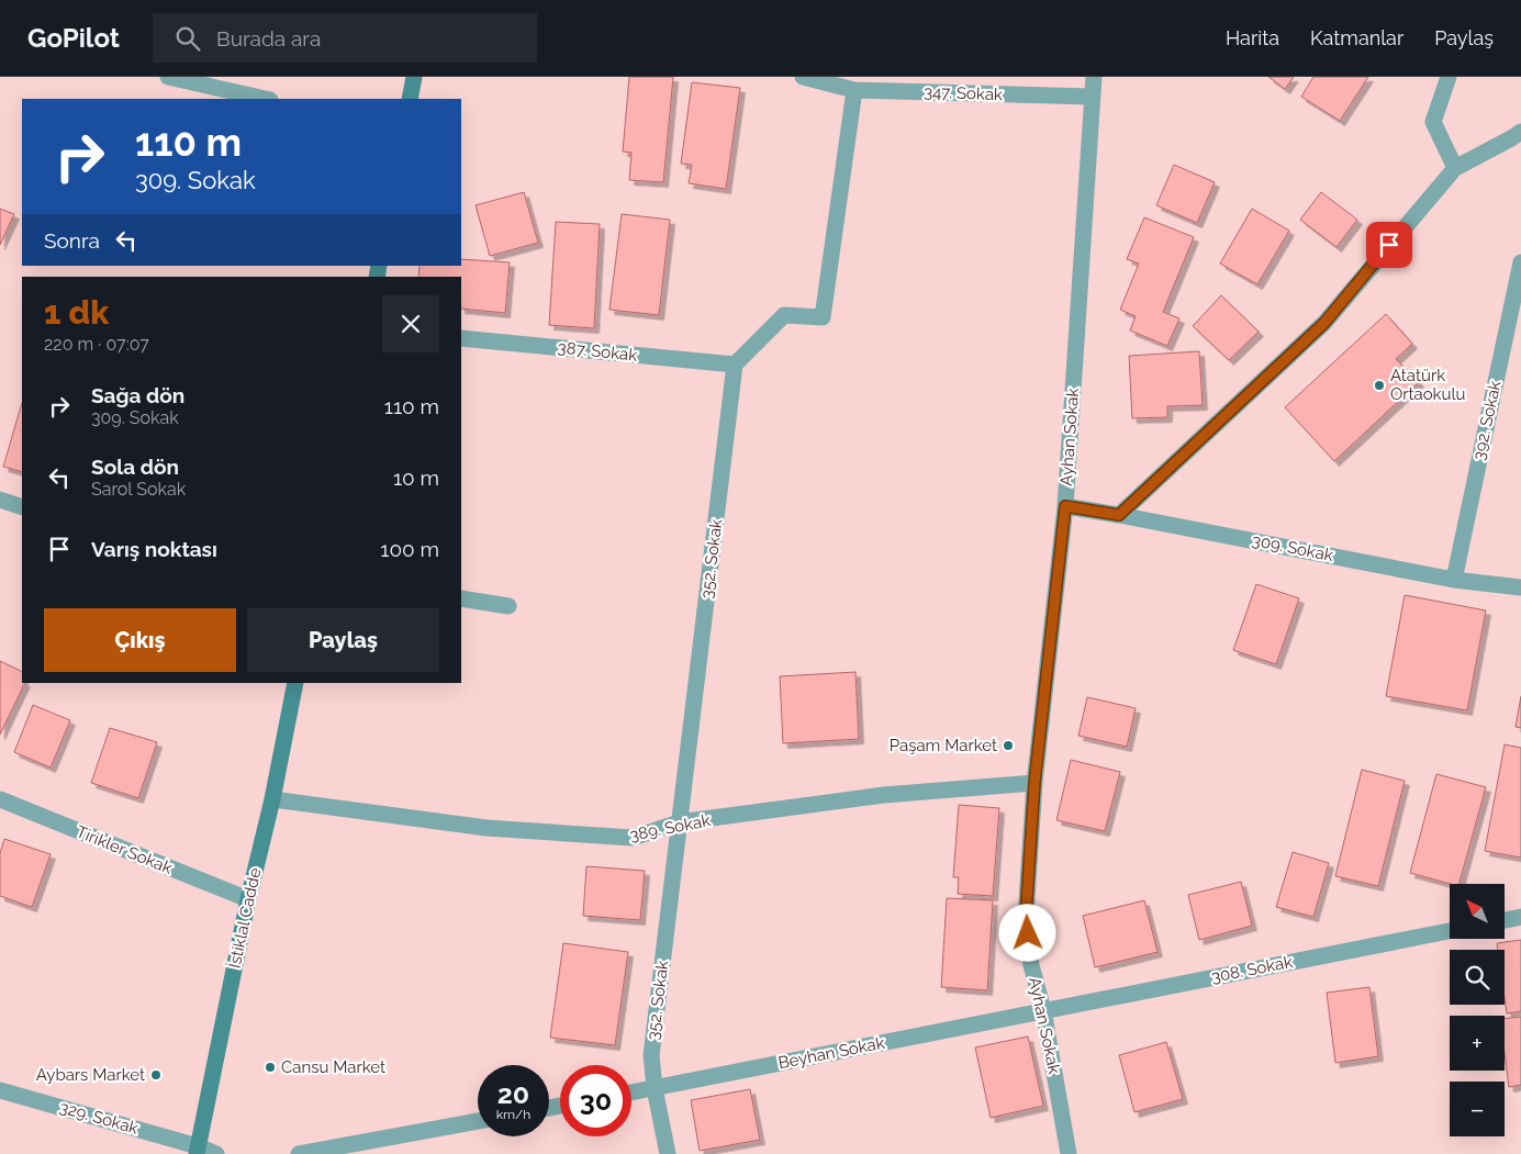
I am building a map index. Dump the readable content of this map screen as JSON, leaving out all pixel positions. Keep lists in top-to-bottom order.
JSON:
{
  "streets": {
    "street": [
      "347. Sokak",
      "387. Sokak",
      "392. Sokak",
      "Ayhan Sokak",
      "309. Sokak",
      "352. Sokak",
      "389. Sokak",
      "Tirikler Sokak",
      "İstiklal Cadde",
      "308. Sokak",
      "Beyhan Sokak",
      "329. Sokak"
    ]
  },
  "crossings": [
    ["347. Sokak", "Ayhan Sokak"],
    ["387. Sokak", "352. Sokak"],
    ["392. Sokak", "309. Sokak"],
    ["Ayhan Sokak", "309. Sokak"],
    ["Ayhan Sokak", "389. Sokak"],
    ["Ayhan Sokak", "308. Sokak"],
    ["Ayhan Sokak", "Beyhan Sokak"],
    ["352. Sokak", "389. Sokak"],
    ["352. Sokak", "Beyhan Sokak"],
    ["389. Sokak", "İstiklal Cadde"],
    ["Tirikler Sokak", "İstiklal Cadde"],
    ["İstiklal Cadde", "329. Sokak"],
    ["308. Sokak", "Beyhan Sokak"]
  ],
  "places": [
    "Atatürk Ortaokulu",
    "Paşam Market",
    "Cansu Market",
    "Aybars Market"
  ],
  "north": "top left",
  "page": {
    "header": "GoPilot",
    "search": "Burada ara",
    "nav": ["Harita", "Katmanlar", "Paylaş"],
    "turn": ["110 m", "309. Sokak"],
    "then": "Sonra",
    "heading": ["1 dk", "220 m · 07:07"],
    "list": [
      {
        "name": "Sağa dön",
        "note": "309. Sokak",
        "value": "110 m"
      },
      {
        "name": "Sola dön",
        "note": "Sarol Sokak",
        "value": "10 m"
      },
      {
        "name": "Varış noktası",
        "value": "100 m"
      }
    ],
    "buttons": ["Çıkış", "Paylaş"],
    "map_buttons": ["+", "−"],
    "speed": "20 km/h",
    "limit": "30"
  }
}
